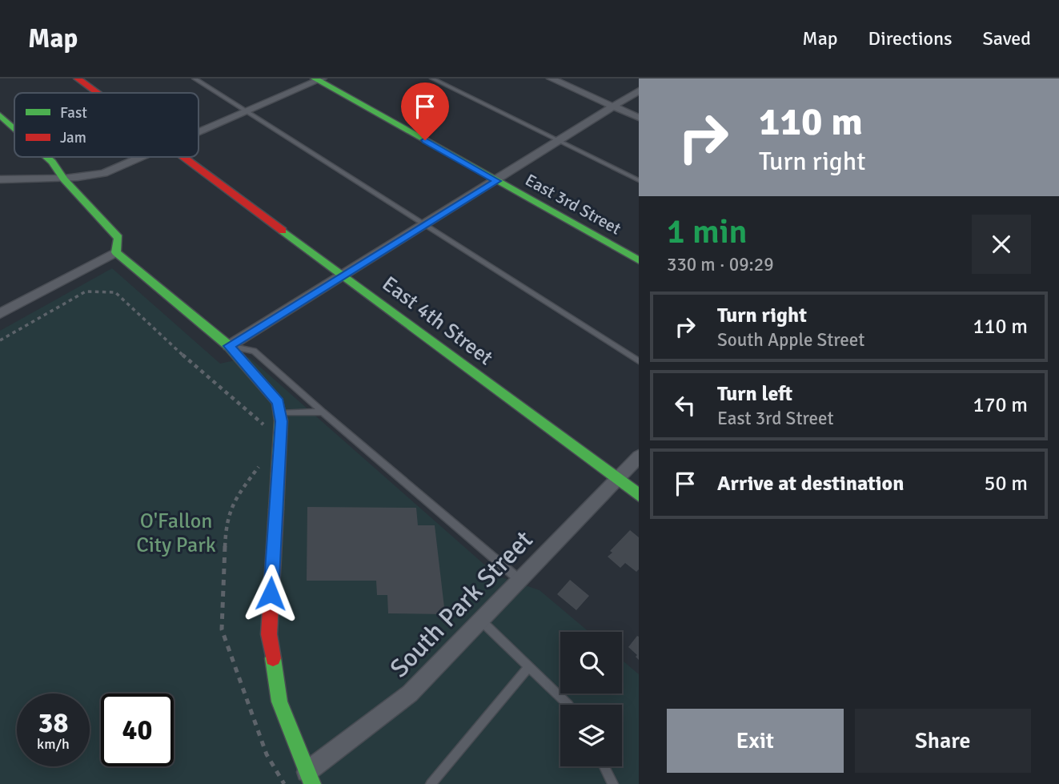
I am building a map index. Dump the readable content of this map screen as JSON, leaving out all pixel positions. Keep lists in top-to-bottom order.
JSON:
{
  "streets": {
    "street": ["East 3rd Street", "East 4th Street", "South Park Street"]
  },
  "crossings": [
    ["East 4th Street", "South Park Street"]
  ],
  "parks": ["O'Fallon City Park"],
  "legend": ["Fast", "Jam"],
  "page": {
    "header": "Map",
    "nav": ["Map", "Directions", "Saved"],
    "turn": ["110 m", "Turn right"],
    "heading": ["1 min", "330 m · 09:29"],
    "list": [
      {
        "name": "Turn right",
        "note": "South Apple Street",
        "value": "110 m"
      },
      {
        "name": "Turn left",
        "note": "East 3rd Street",
        "value": "170 m"
      },
      {
        "name": "Arrive at destination",
        "value": "50 m"
      }
    ],
    "speed": "38 km/h",
    "limit": "40",
    "buttons": ["Exit", "Share"]
  }
}
